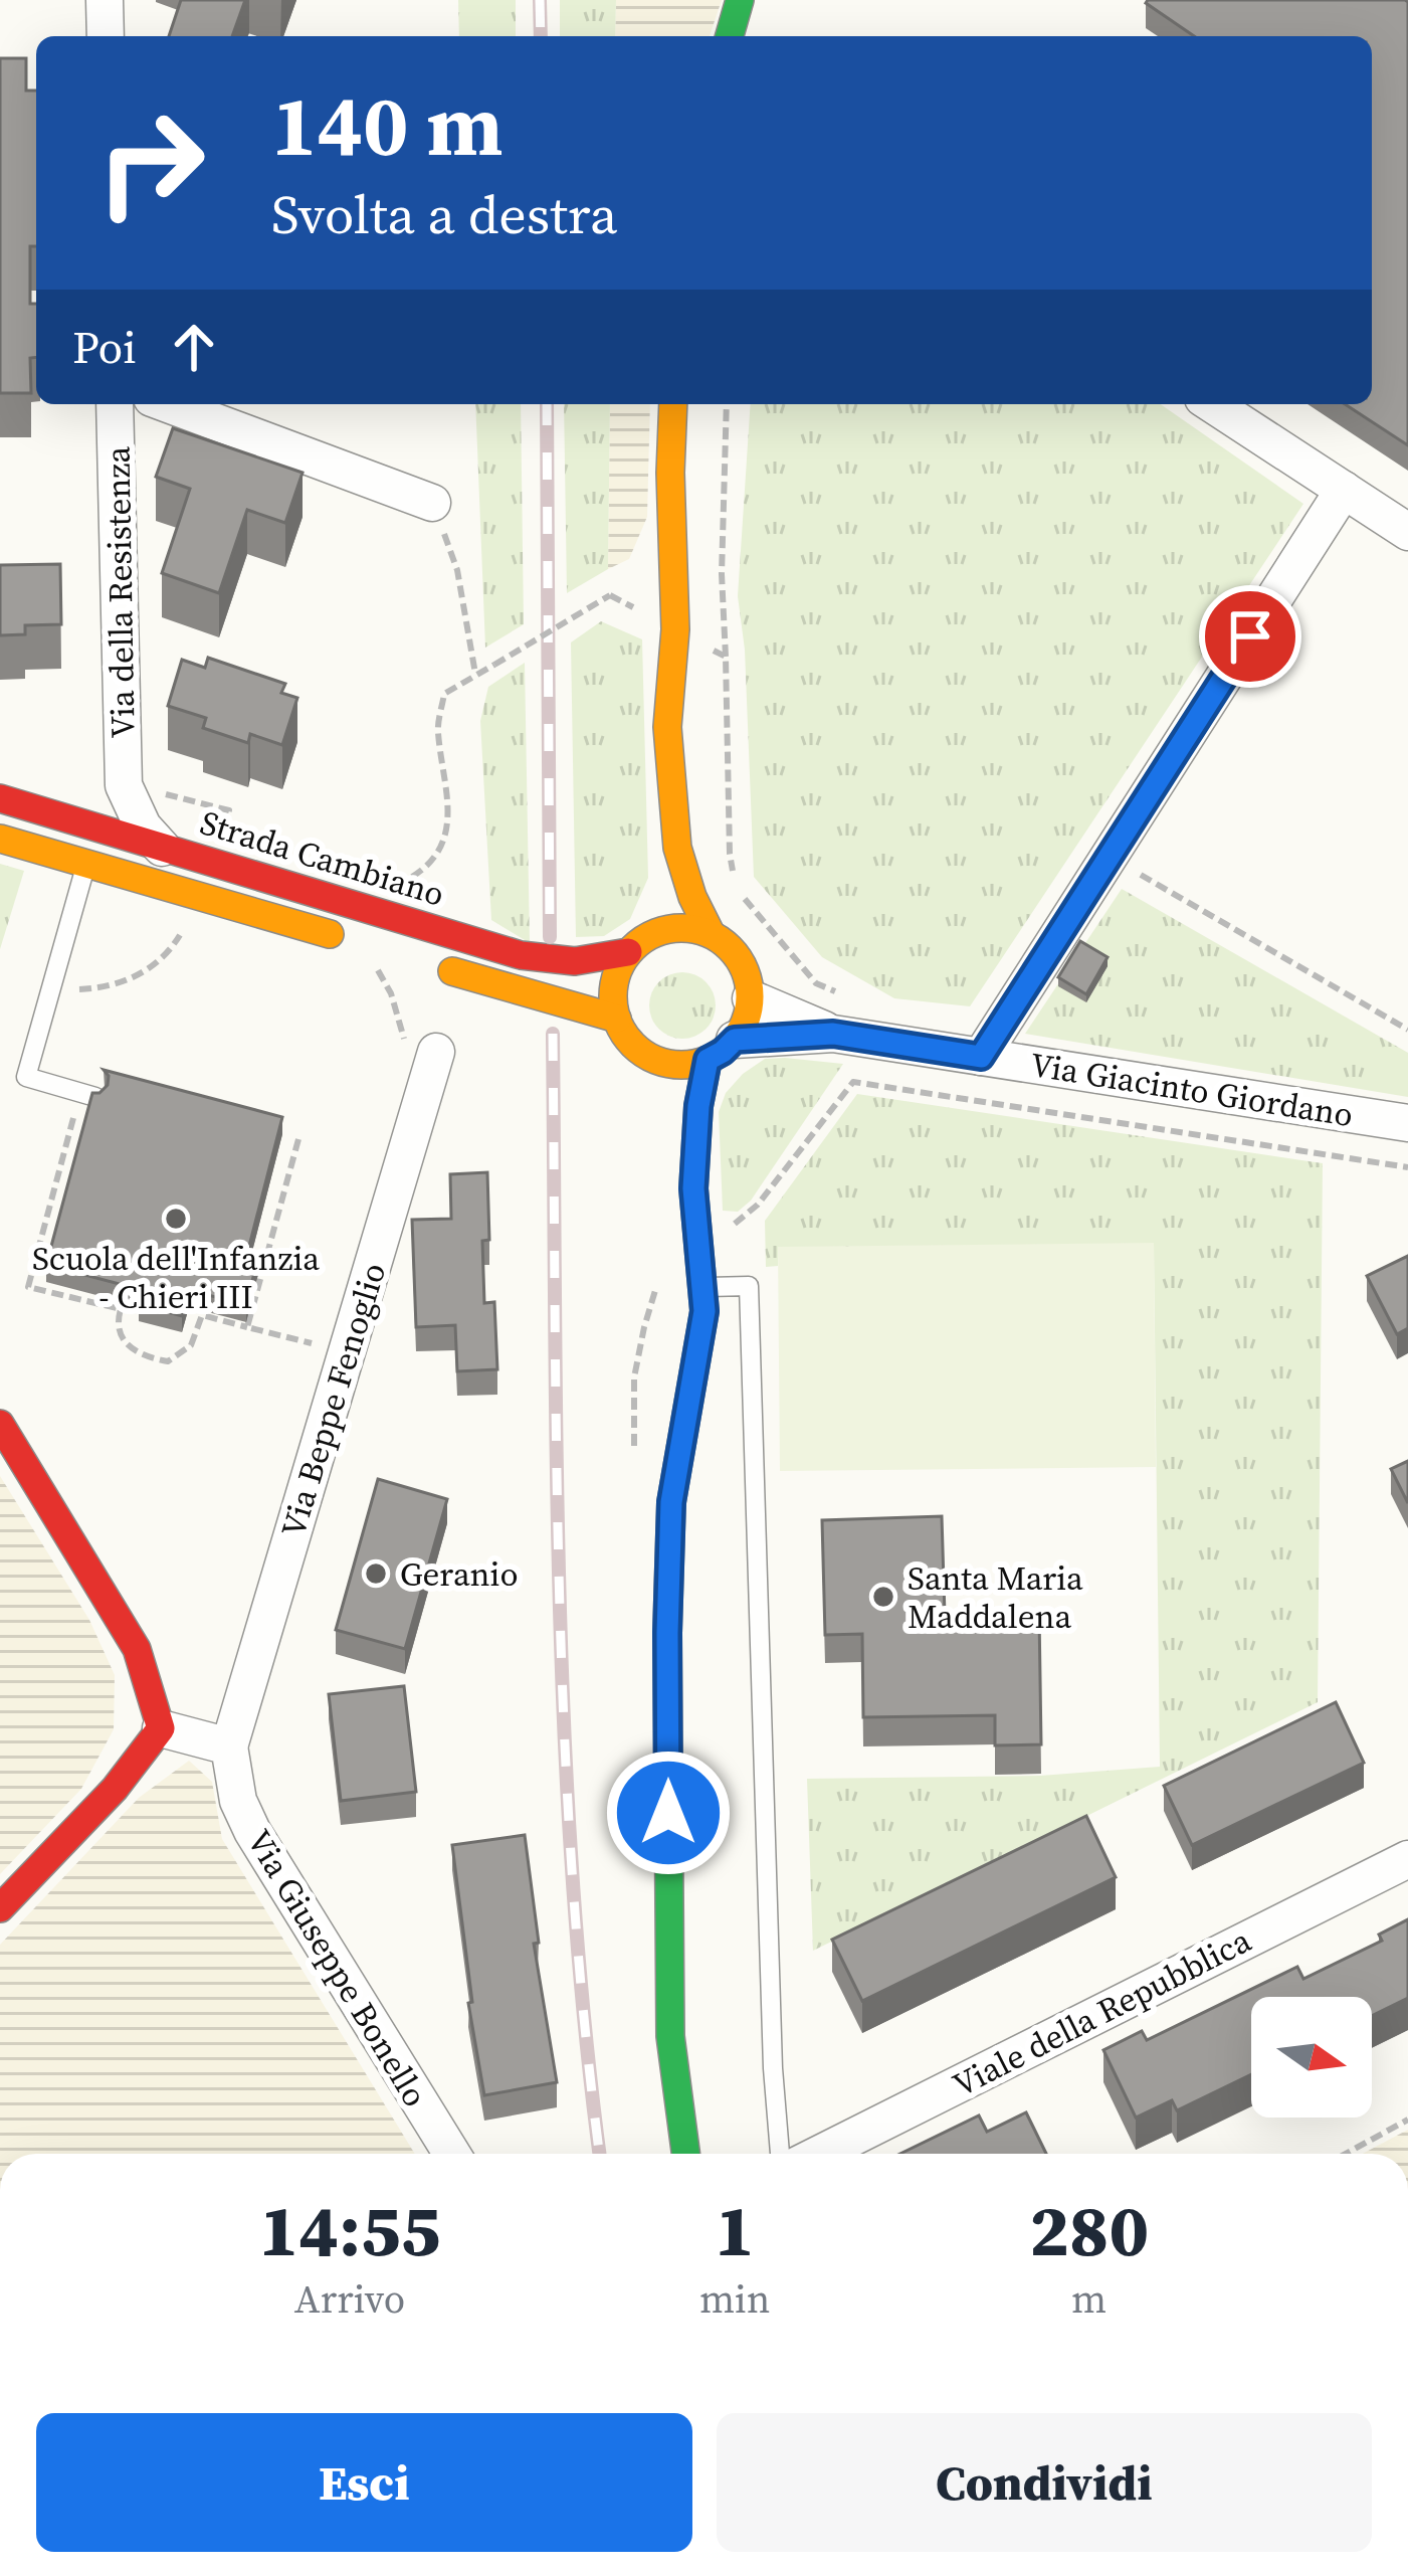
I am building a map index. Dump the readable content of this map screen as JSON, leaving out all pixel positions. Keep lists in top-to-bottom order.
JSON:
{
  "streets": {
    "main road": ["Strada Cambiano"],
    "street": [
      "Via della Resistenza",
      "Via Giacinto Giordano",
      "Via Beppe Fenoglio",
      "Via Giuseppe Bonello",
      "Viale della Repubblica"
    ]
  },
  "crossings": [
    ["Via della Resistenza", "Strada Cambiano"],
    ["Via Beppe Fenoglio", "Via Giuseppe Bonello"]
  ],
  "places": ["Scuola dell'Infanzia - Chieri III", "Geranio", "Santa Maria Maddalena"],
  "north": "right",
  "page": {
    "turn": ["140 m", "Svolta a destra"],
    "then": "Poi",
    "eta": [
      "14:55",
      "Arrivo",
      "1",
      "min",
      "280",
      "m"
    ],
    "buttons": ["Esci", "Condividi"]
  }
}
